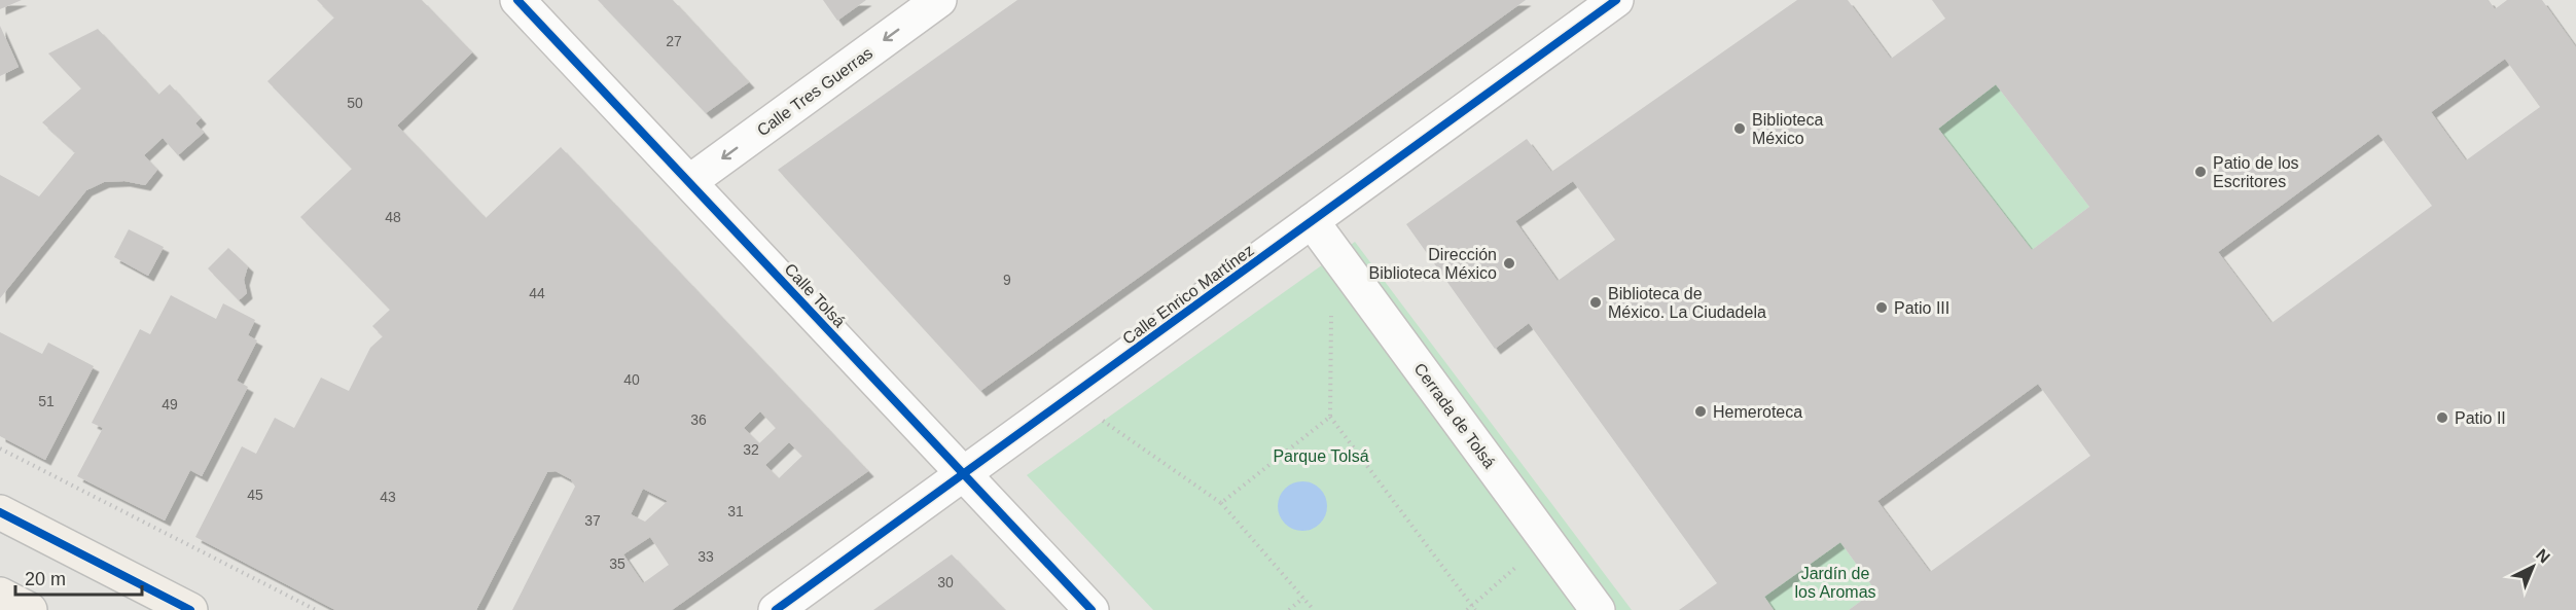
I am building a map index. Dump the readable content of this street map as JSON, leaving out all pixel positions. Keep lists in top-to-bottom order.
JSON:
{
  "streets": {
    "street": [
      "Calle Tres Guerras",
      "Calle Enrico Martínez",
      "Calle Tolsá",
      "Cerrada de Tolsá"
    ]
  },
  "crossings": [
    ["Calle Tres Guerras", "Calle Tolsá"],
    ["Calle Enrico Martínez", "Calle Tolsá"],
    ["Calle Enrico Martínez", "Cerrada de Tolsá"]
  ],
  "one_way": ["Calle Tres Guerras"],
  "parks": ["Parque Tolsá", "Jardín de los Aromas"],
  "places": [
    "Biblioteca México",
    "Patio de los Escritores",
    "Dirección Biblioteca México",
    "Biblioteca de México. La Ciudadela",
    "Patio III",
    "Hemeroteca",
    "Patio II"
  ],
  "house_numbers": [
    "27",
    "50",
    "48",
    "9",
    "44",
    "40",
    "51",
    "49",
    "36",
    "32",
    "45",
    "43",
    "31",
    "37",
    "33",
    "35",
    "30"
  ],
  "scale_bar": "20 m",
  "north": "top right"
}
